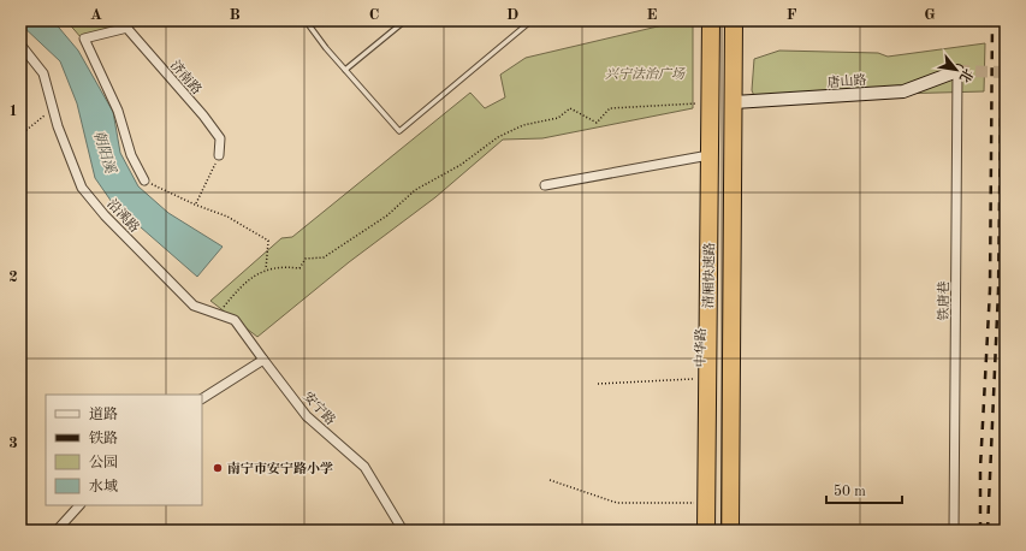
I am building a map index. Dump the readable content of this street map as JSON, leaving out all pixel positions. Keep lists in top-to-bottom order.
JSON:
{
  "streets": {
    "highway": ["清厢快速路", "中华路"],
    "street": [
      "济南路",
      "唐山路",
      "沿溪路",
      "铁唐巷",
      "安宁路"
    ]
  },
  "crossings": [
    ["唐山路", "铁唐巷"],
    ["沿溪路", "安宁路"]
  ],
  "water": ["朝阳溪"],
  "parks": ["兴宁法治广场"],
  "places": ["南宁市安宁路小学"],
  "legend": [
    "道路",
    "铁路",
    "公园",
    "水域"
  ],
  "scale_bar": "50 m",
  "north": "bottom right",
  "grid": {
    "columns": [
      "A",
      "B",
      "C",
      "D",
      "E",
      "F",
      "G"
    ],
    "rows": ["1", "2", "3"]
  }
}
